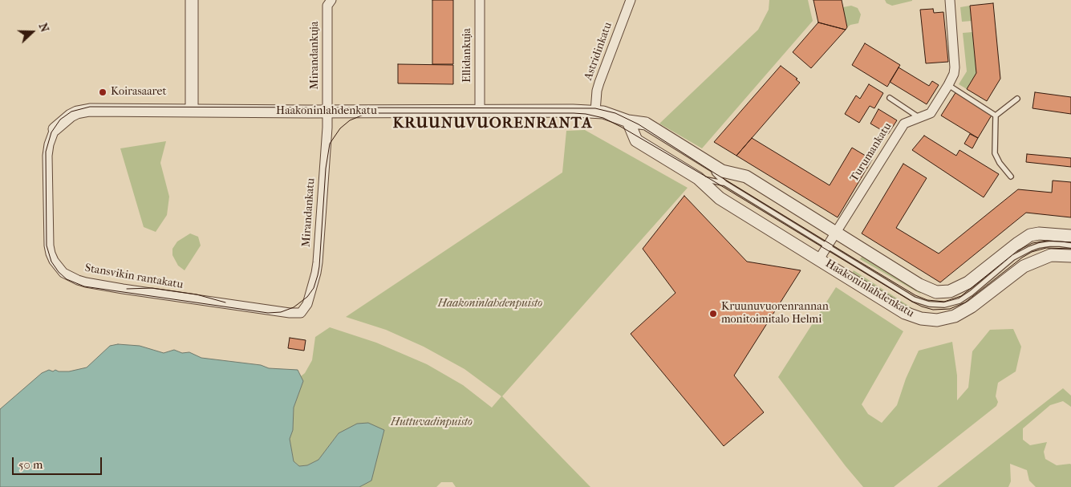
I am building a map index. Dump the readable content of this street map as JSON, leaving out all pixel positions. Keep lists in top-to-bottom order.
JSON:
{
  "streets": {
    "street": [
      "Astridinkatu",
      "Mirandankuja",
      "Ellidankuja",
      "Haakoninlahdenkatu",
      "Turumankatu",
      "Mirandankatu",
      "Stansvikin rantakatu"
    ]
  },
  "crossings": [
    ["Astridinkatu", "Haakoninlahdenkatu"],
    ["Mirandankuja", "Haakoninlahdenkatu"],
    ["Mirandankuja", "Mirandankatu"],
    ["Ellidankuja", "Haakoninlahdenkatu"],
    ["Haakoninlahdenkatu", "Turumankatu"],
    ["Haakoninlahdenkatu", "Mirandankatu"],
    ["Haakoninlahdenkatu", "Stansvikin rantakatu"],
    ["Mirandankatu", "Stansvikin rantakatu"]
  ],
  "districts": ["KRUUNUVUORENRANTA"],
  "parks": ["Haakoninlahdenpuisto", "Huttuvadinpuisto"],
  "places": ["Koirasaaret", "Kruunuvuorenrannan monitoimitalo Helmi"],
  "scale_bar": "50 m",
  "north": "right"
}
